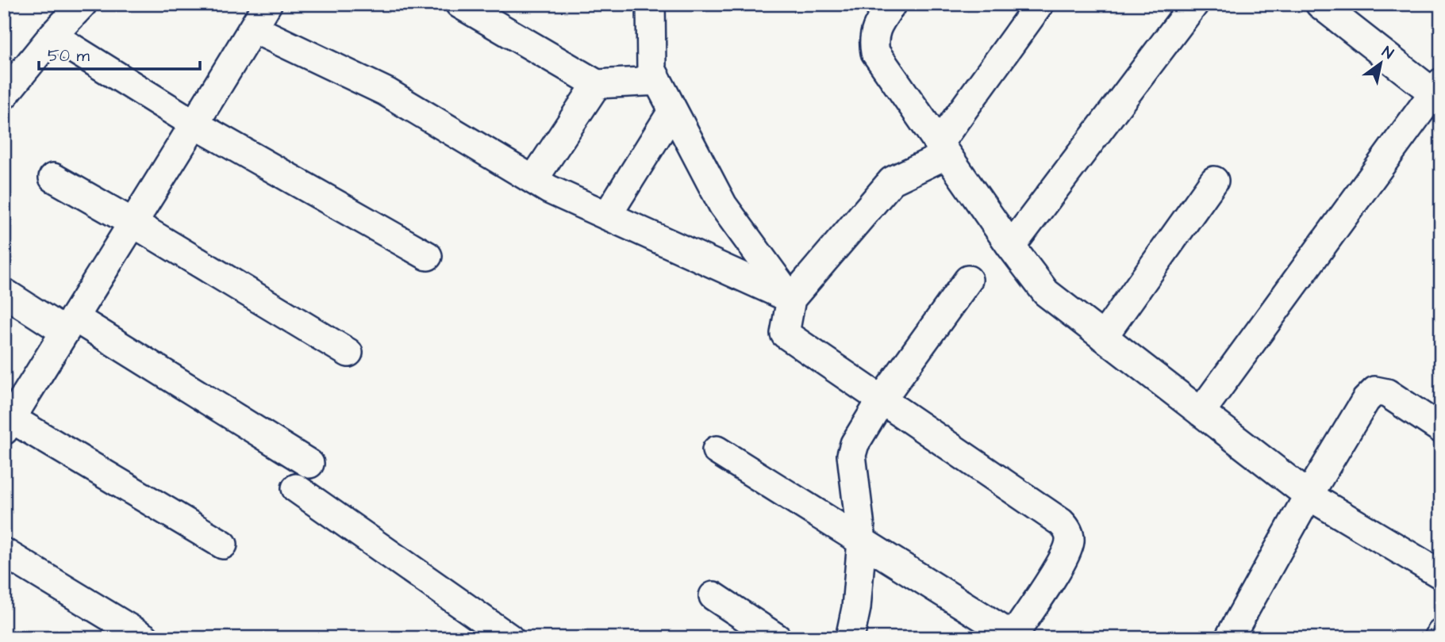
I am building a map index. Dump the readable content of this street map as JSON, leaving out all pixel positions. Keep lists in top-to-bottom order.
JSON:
{
  "scale_bar": "50 m",
  "north": "top right"
}
